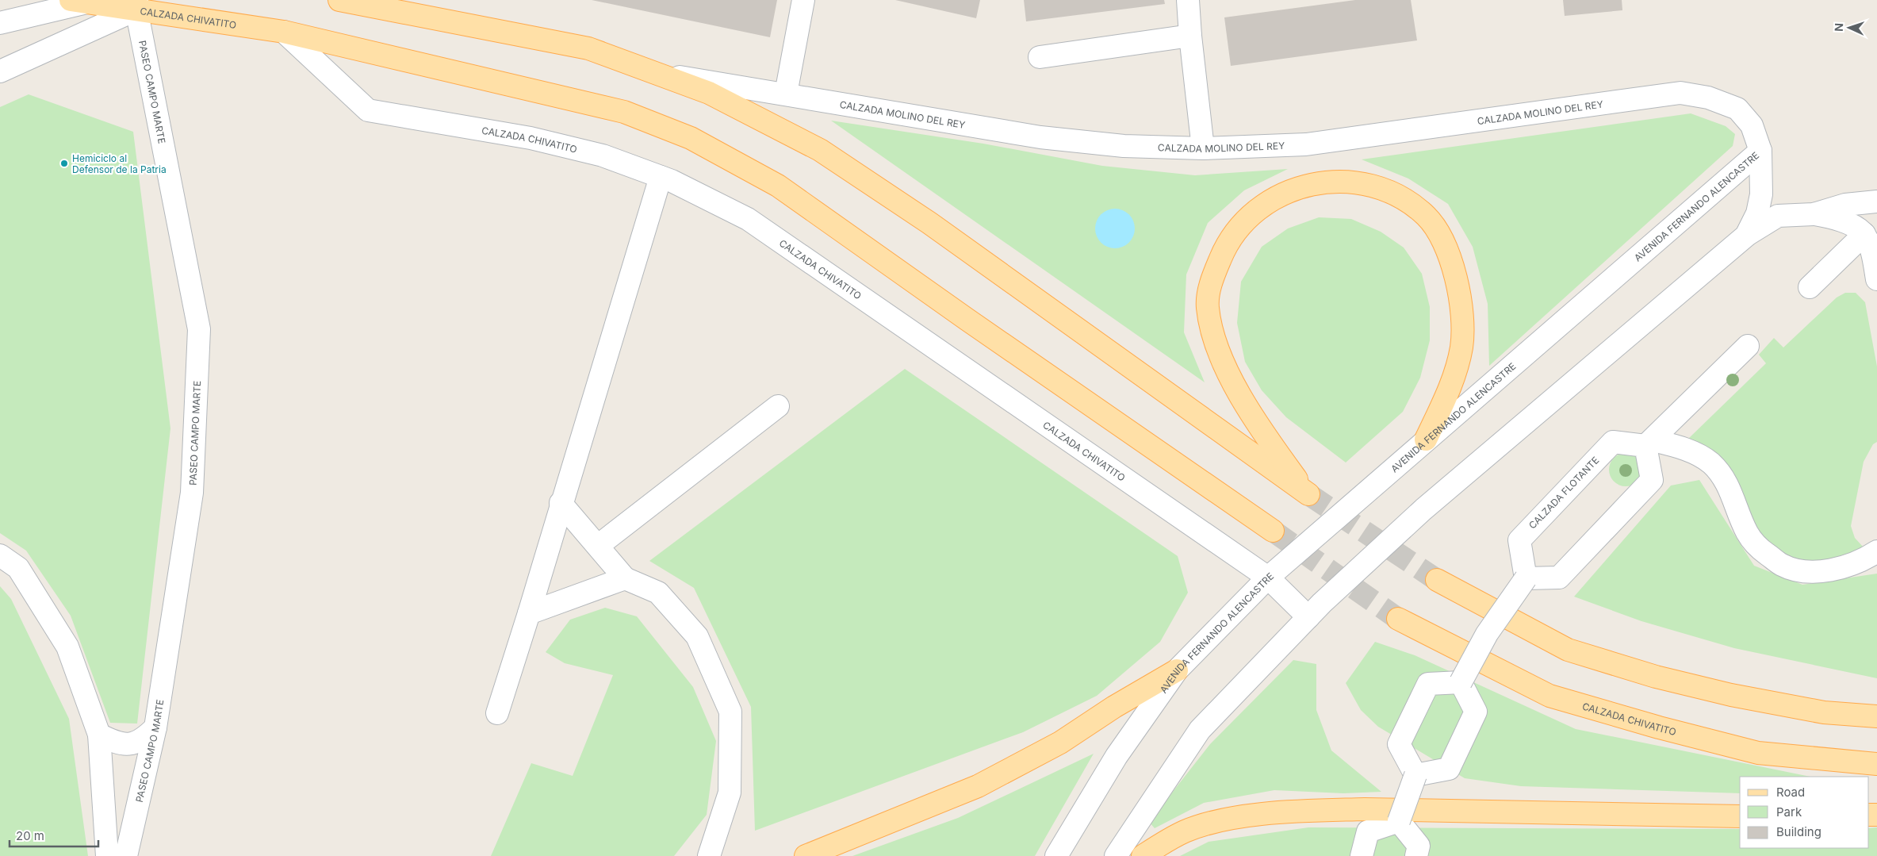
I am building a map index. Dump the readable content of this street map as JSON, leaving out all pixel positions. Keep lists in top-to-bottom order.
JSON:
{
  "streets": {
    "main road": ["CALZADA CHIVATITO"],
    "street": [
      "PASEO CAMPO MARTE",
      "CALZADA MOLINO DEL REY",
      "AVENIDA FERNANDO ALENCASTRE",
      "CALZADA FLOTANTE"
    ]
  },
  "crossings": [
    ["CALZADA CHIVATITO", "PASEO CAMPO MARTE"],
    ["CALZADA CHIVATITO", "AVENIDA FERNANDO ALENCASTRE"],
    ["CALZADA MOLINO DEL REY", "AVENIDA FERNANDO ALENCASTRE"]
  ],
  "places": ["Hemiciclo al Defensor de la Patria"],
  "legend": ["Road", "Park", "Building"],
  "scale_bar": "20 m",
  "north": "left"
}
